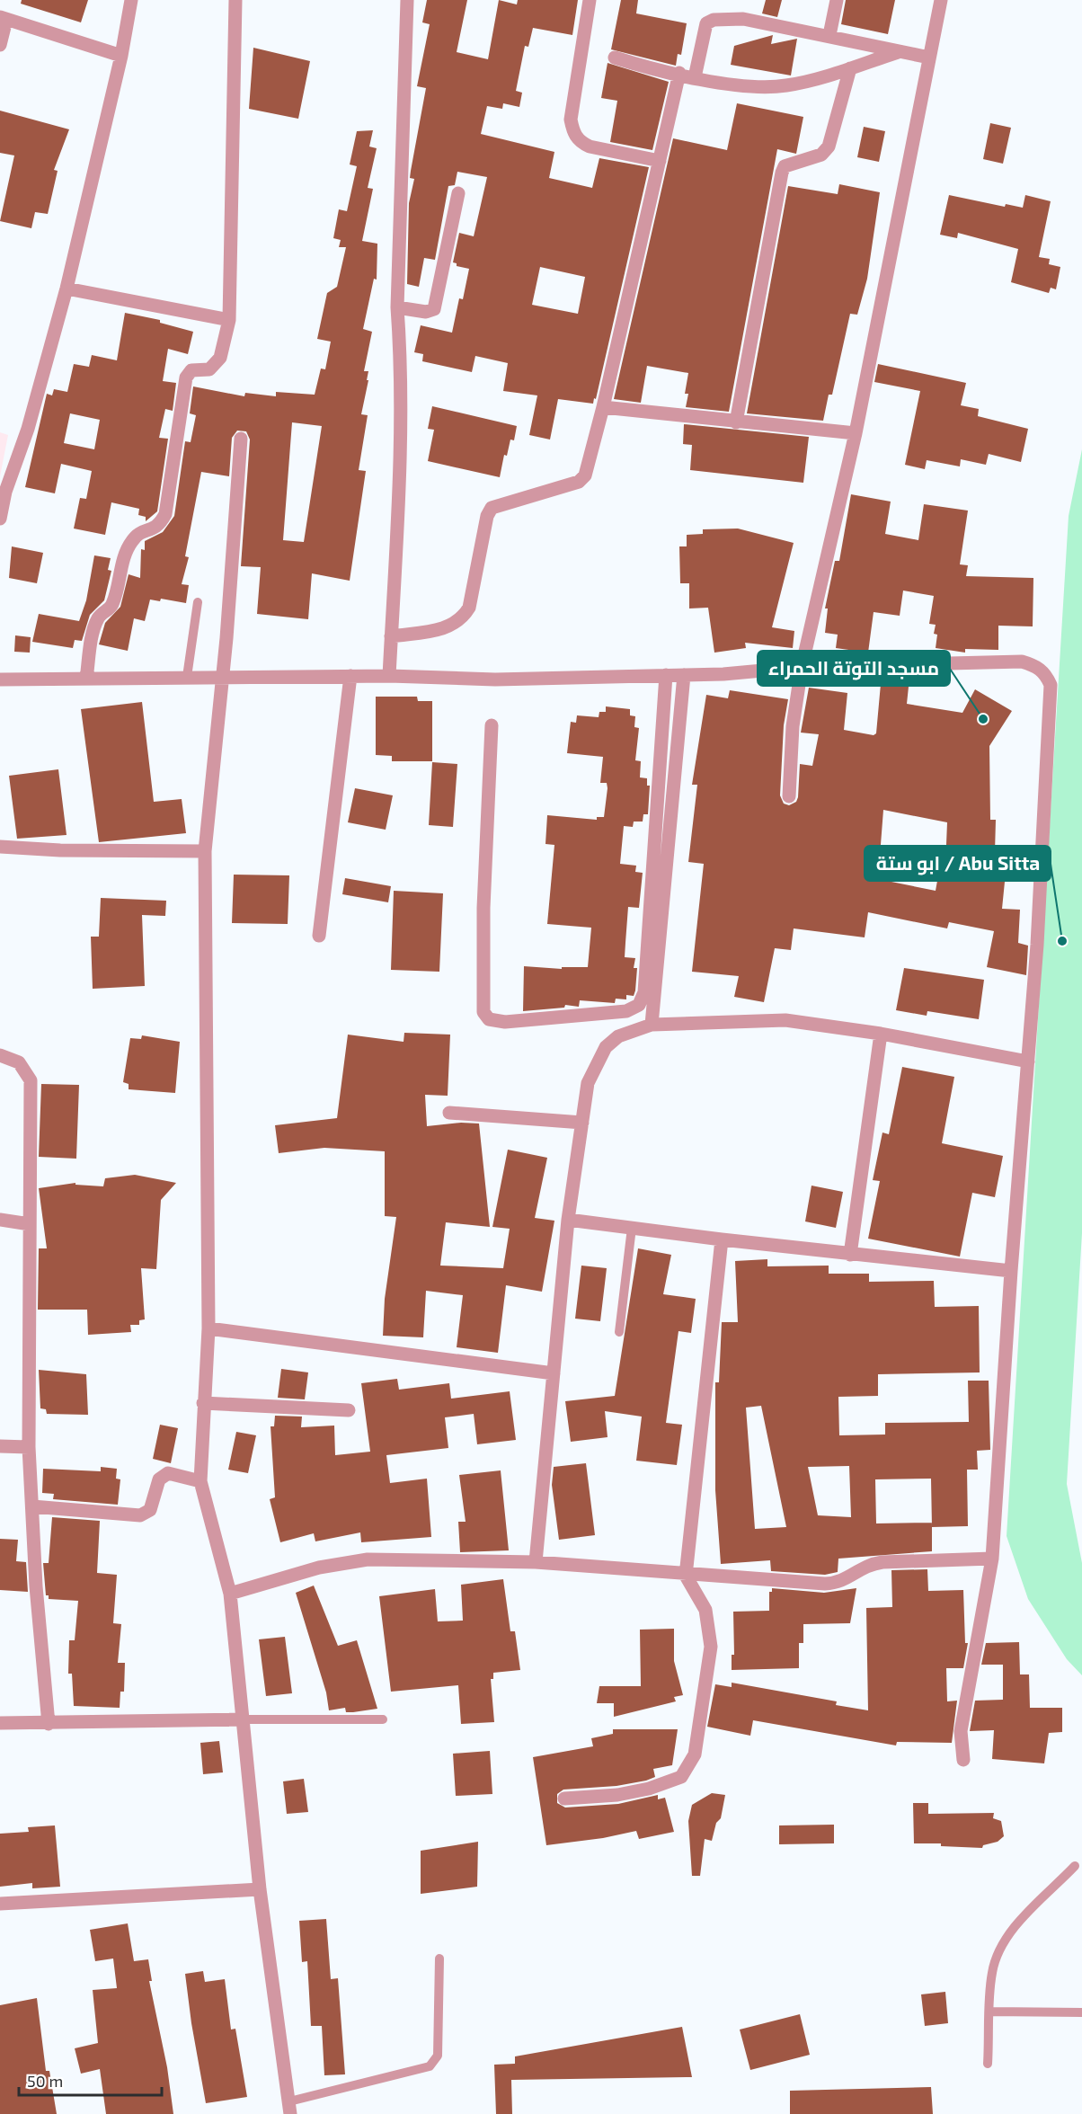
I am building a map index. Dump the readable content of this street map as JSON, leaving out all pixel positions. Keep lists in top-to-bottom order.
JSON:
{
  "places": ["مسجد التوتة الحمراء", "ابو ستة / Abu Sitta"],
  "scale_bar": "50 m"
}
